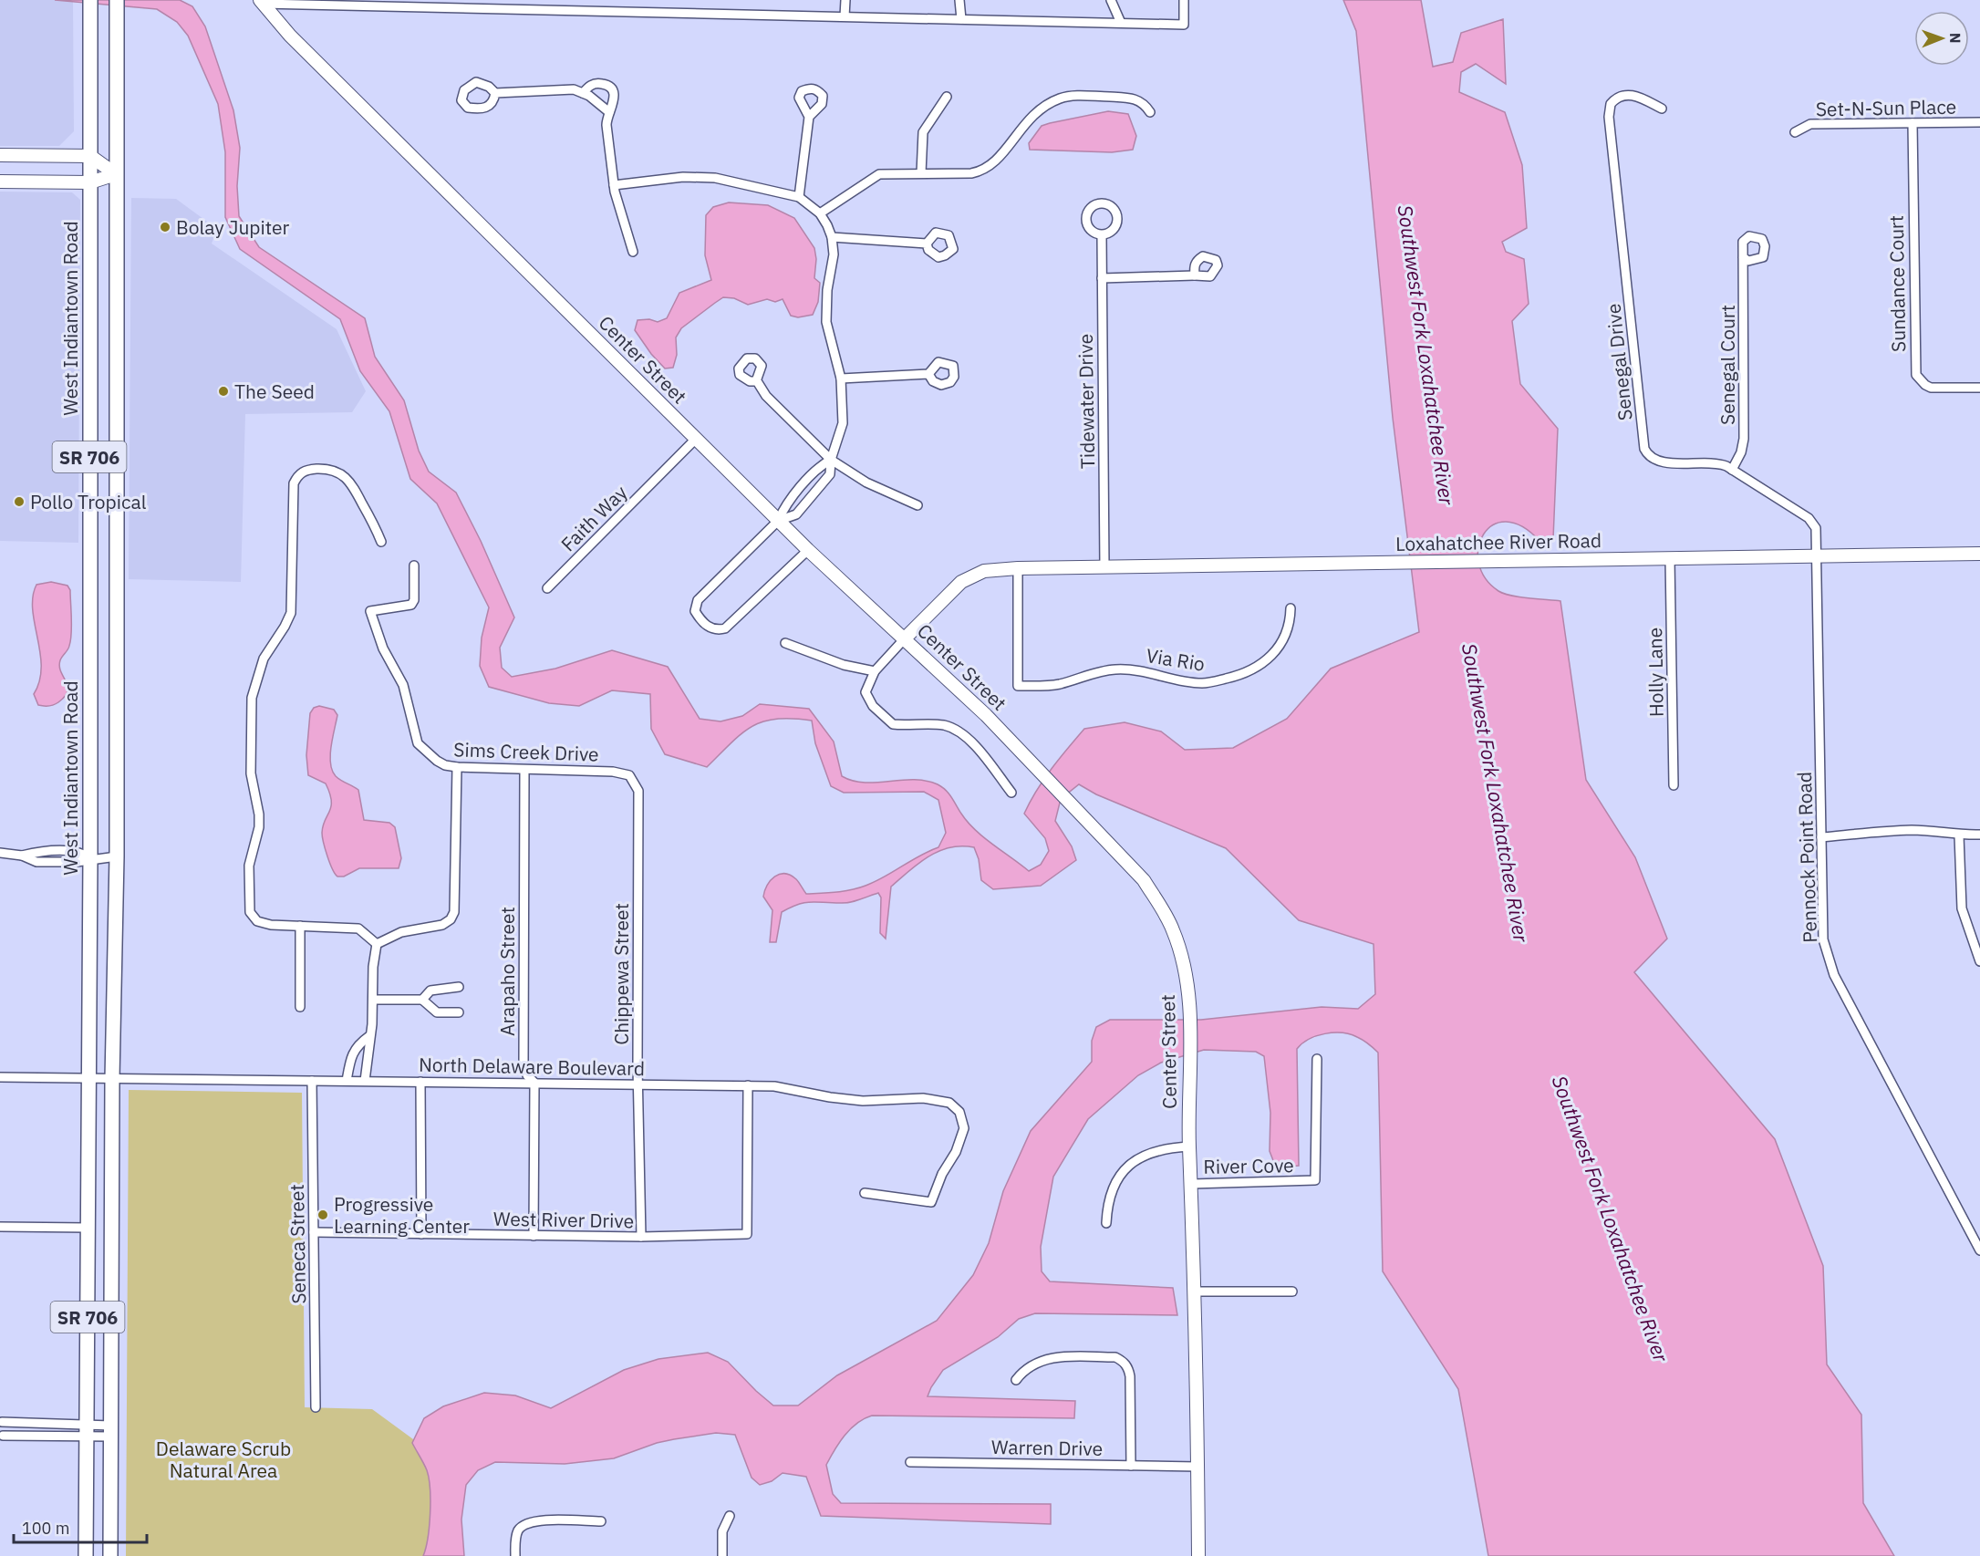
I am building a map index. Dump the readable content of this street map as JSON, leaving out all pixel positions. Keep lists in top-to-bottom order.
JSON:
{
  "streets": {
    "main road": ["West Indiantown Road", "SR 706"],
    "street": [
      "Set-N-Sun Place",
      "Sundance Court",
      "Center Street",
      "Senegal Drive",
      "Senegal Court",
      "Tidewater Drive",
      "Faith Way",
      "Loxahatchee River Road",
      "Via Rio",
      "Holly Lane",
      "Sims Creek Drive",
      "Pennock Point Road",
      "Arapaho Street",
      "Chippewa Street",
      "North Delaware Boulevard",
      "River Cove",
      "West River Drive",
      "Seneca Street",
      "Warren Drive"
    ]
  },
  "crossings": [
    ["Set-N-Sun Place", "Sundance Court"],
    ["West Indiantown Road", "North Delaware Boulevard"],
    ["Center Street", "Faith Way"],
    ["Center Street", "Loxahatchee River Road"],
    ["Center Street", "River Cove"],
    ["Center Street", "Warren Drive"],
    ["Senegal Drive", "Senegal Court"],
    ["Senegal Drive", "Loxahatchee River Road"],
    ["Senegal Drive", "Pennock Point Road"],
    ["Tidewater Drive", "Loxahatchee River Road"],
    ["SR 706", "North Delaware Boulevard"],
    ["Loxahatchee River Road", "Via Rio"],
    ["Loxahatchee River Road", "Holly Lane"],
    ["Loxahatchee River Road", "Pennock Point Road"],
    ["Sims Creek Drive", "Arapaho Street"],
    ["Sims Creek Drive", "Chippewa Street"],
    ["Arapaho Street", "North Delaware Boulevard"],
    ["Arapaho Street", "West River Drive"],
    ["Chippewa Street", "North Delaware Boulevard"],
    ["Chippewa Street", "West River Drive"],
    ["North Delaware Boulevard", "West River Drive"],
    ["North Delaware Boulevard", "Seneca Street"],
    ["West River Drive", "Seneca Street"]
  ],
  "water": ["Southwest Fork Loxahatchee River"],
  "parks": ["Delaware Scrub Natural Area"],
  "places": [
    "Bolay Jupiter",
    "The Seed",
    "Pollo Tropical",
    "Progressive Learning Center"
  ],
  "scale_bar": "100 m",
  "north": "right"
}
